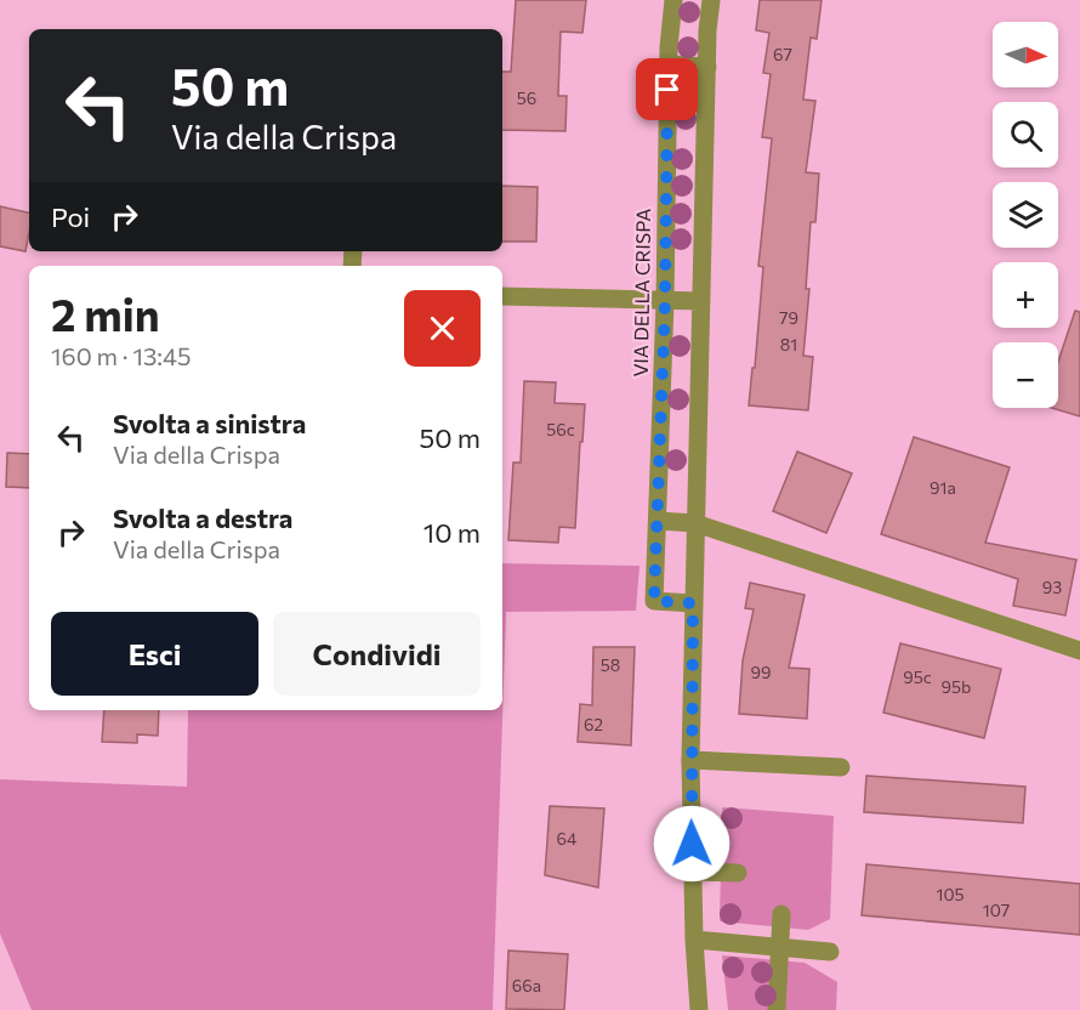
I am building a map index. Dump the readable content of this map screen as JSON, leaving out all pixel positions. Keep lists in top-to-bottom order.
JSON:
{
  "streets": {
    "street": ["VIA DELLA CRISPA"]
  },
  "house_numbers": [
    "67",
    "56",
    "79",
    "81",
    "56c",
    "91a",
    "93",
    "58",
    "99",
    "95c",
    "95b",
    "62",
    "64",
    "105",
    "107",
    "66a"
  ],
  "north": "right",
  "page": {
    "map_buttons": ["+", "−"],
    "turn": ["50 m", "Via della Crispa"],
    "then": "Poi",
    "heading": ["2 min", "160 m · 13:45"],
    "list": [
      {
        "name": "Svolta a sinistra",
        "note": "Via della Crispa",
        "value": "50 m"
      },
      {
        "name": "Svolta a destra",
        "note": "Via della Crispa",
        "value": "10 m"
      }
    ],
    "buttons": ["Esci", "Condividi"]
  }
}
